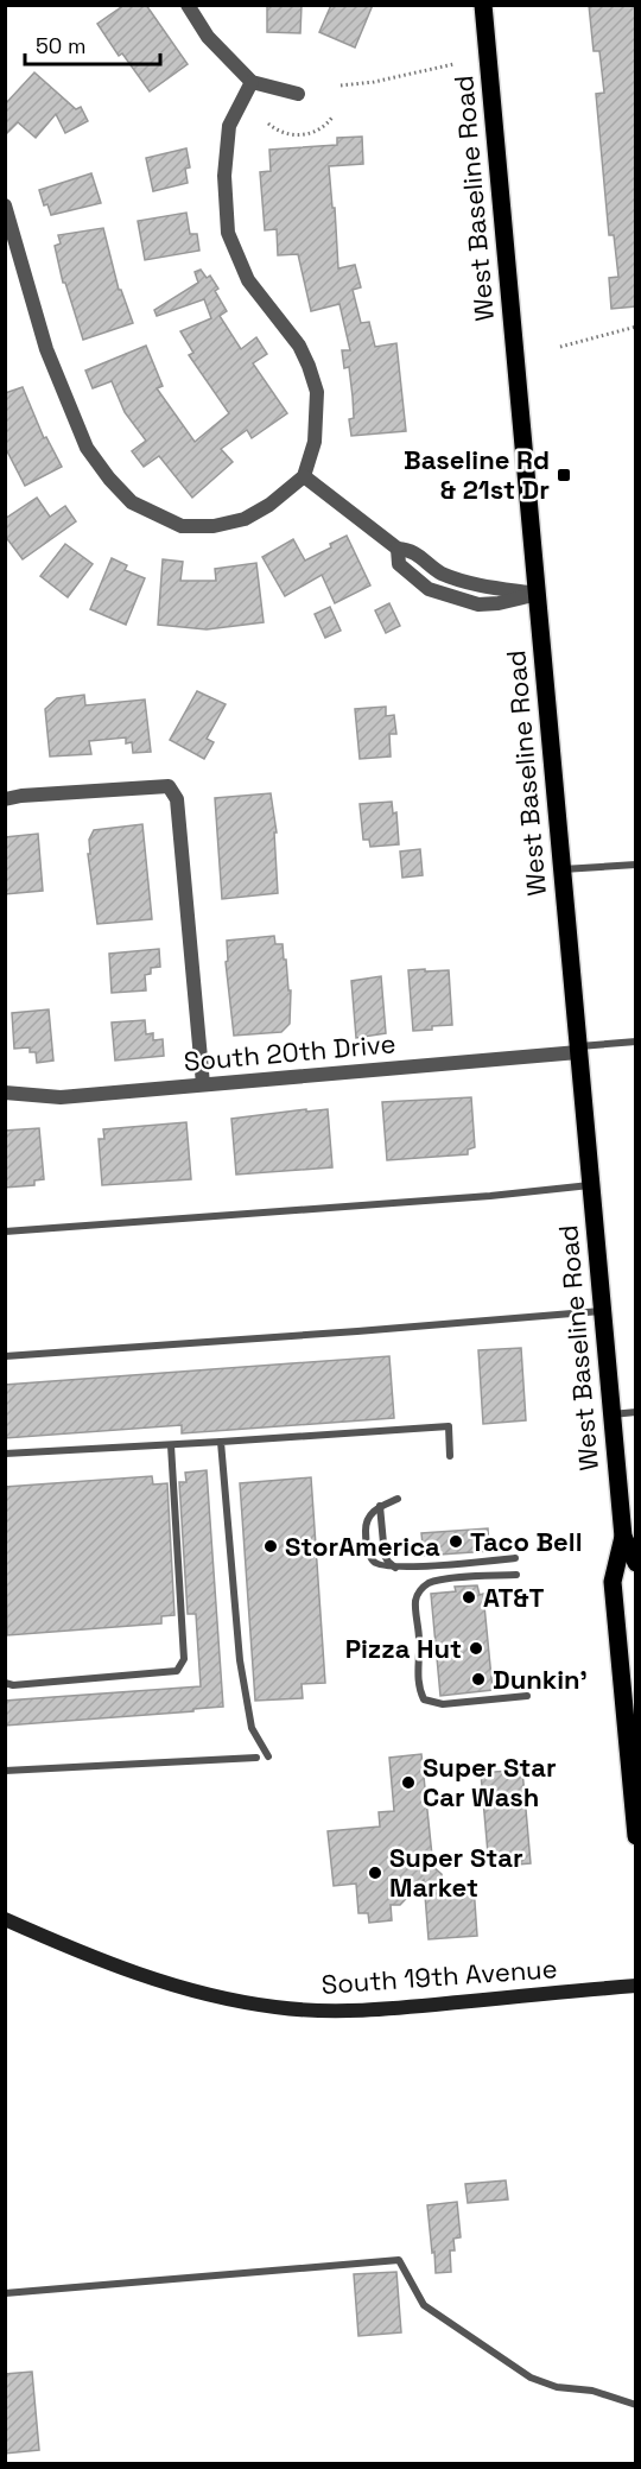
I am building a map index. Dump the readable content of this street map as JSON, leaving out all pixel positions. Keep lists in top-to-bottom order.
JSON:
{
  "streets": {
    "main road": ["West Baseline Road", "South 19th Avenue"],
    "street": ["South 20th Drive"]
  },
  "crossings": [
    ["West Baseline Road", "South 20th Drive"]
  ],
  "places": {
    "transit": ["Baseline Rd & 21st Dr"],
    "other": [
      "Taco Bell",
      "StorAmerica",
      "AT&T",
      "Pizza Hut",
      "Dunkin'",
      "Super Star Car Wash",
      "Super Star Market"
    ]
  },
  "scale_bar": "50 m"
}
